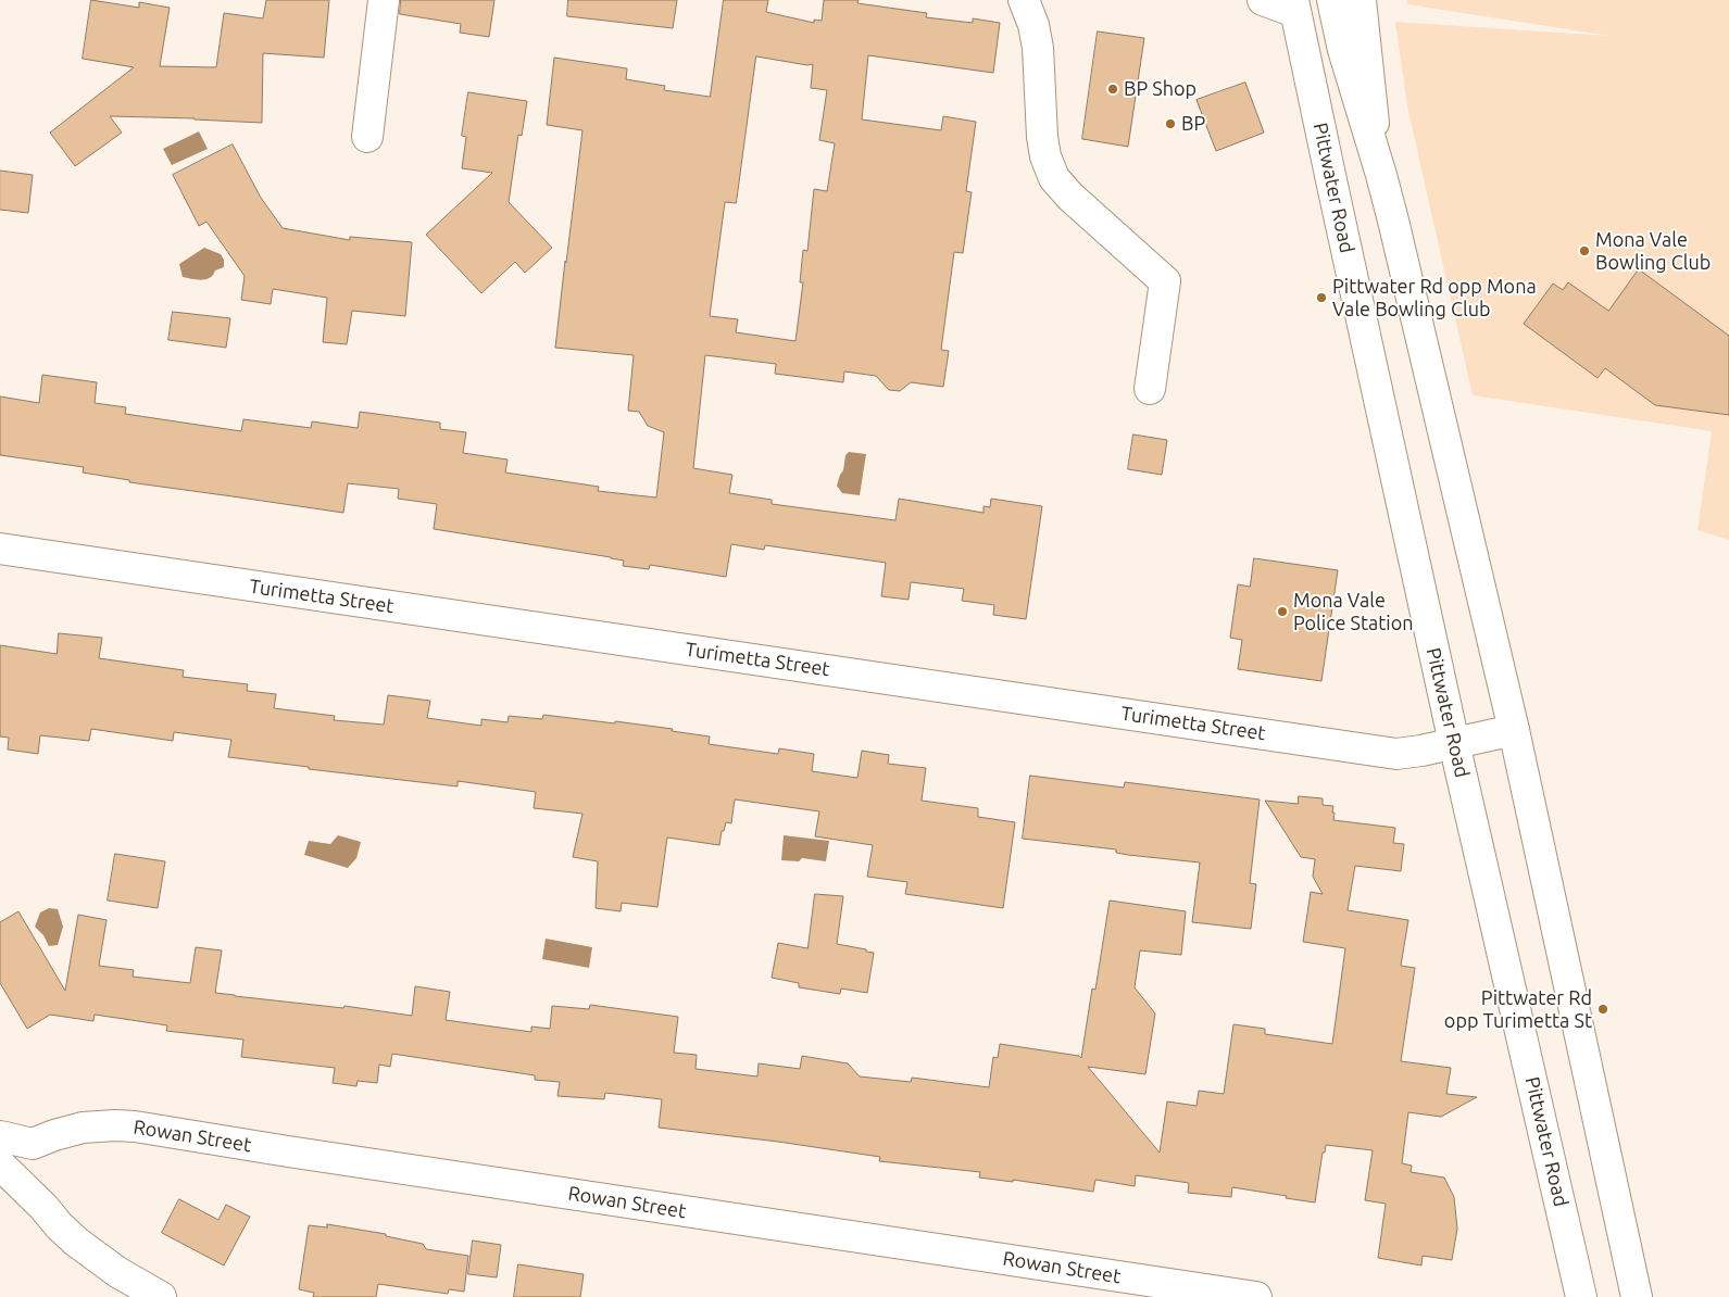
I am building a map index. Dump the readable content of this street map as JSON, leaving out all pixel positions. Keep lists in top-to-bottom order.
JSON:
{
  "streets": {
    "main road": ["Pittwater Road", "Turimetta Street", "Rowan Street"]
  },
  "crossings": [
    ["Pittwater Road", "Turimetta Street"]
  ],
  "places": [
    "BP Shop",
    "BP",
    "Mona Vale Bowling Club",
    "Pittwater Rd opp Mona Vale Bowling Club",
    "Mona Vale Police Station",
    "Pittwater Rd opp Turimetta St"
  ]
}
